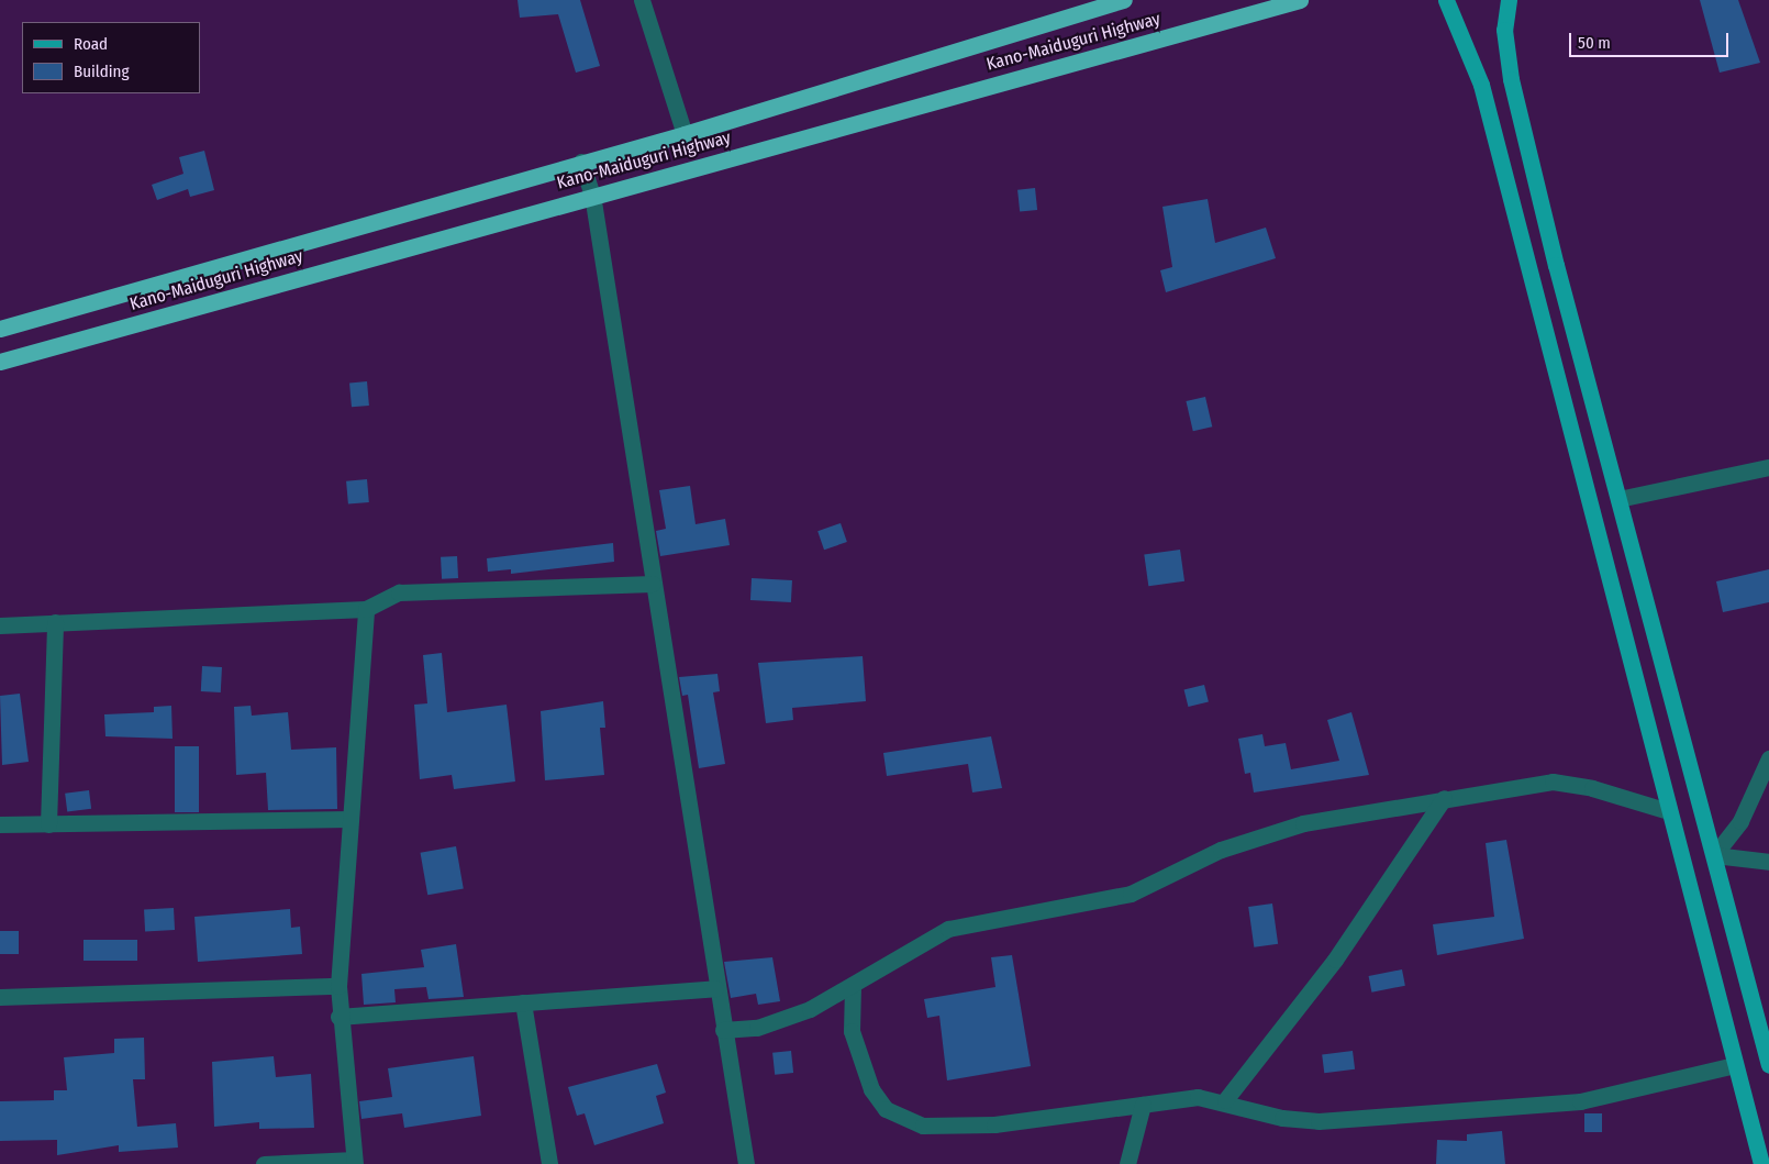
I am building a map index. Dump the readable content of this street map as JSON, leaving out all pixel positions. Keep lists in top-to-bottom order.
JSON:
{
  "streets": {
    "highway": ["Kano-Maiduguri Highway"]
  },
  "legend": ["Road", "Building"],
  "scale_bar": "50 m"
}
